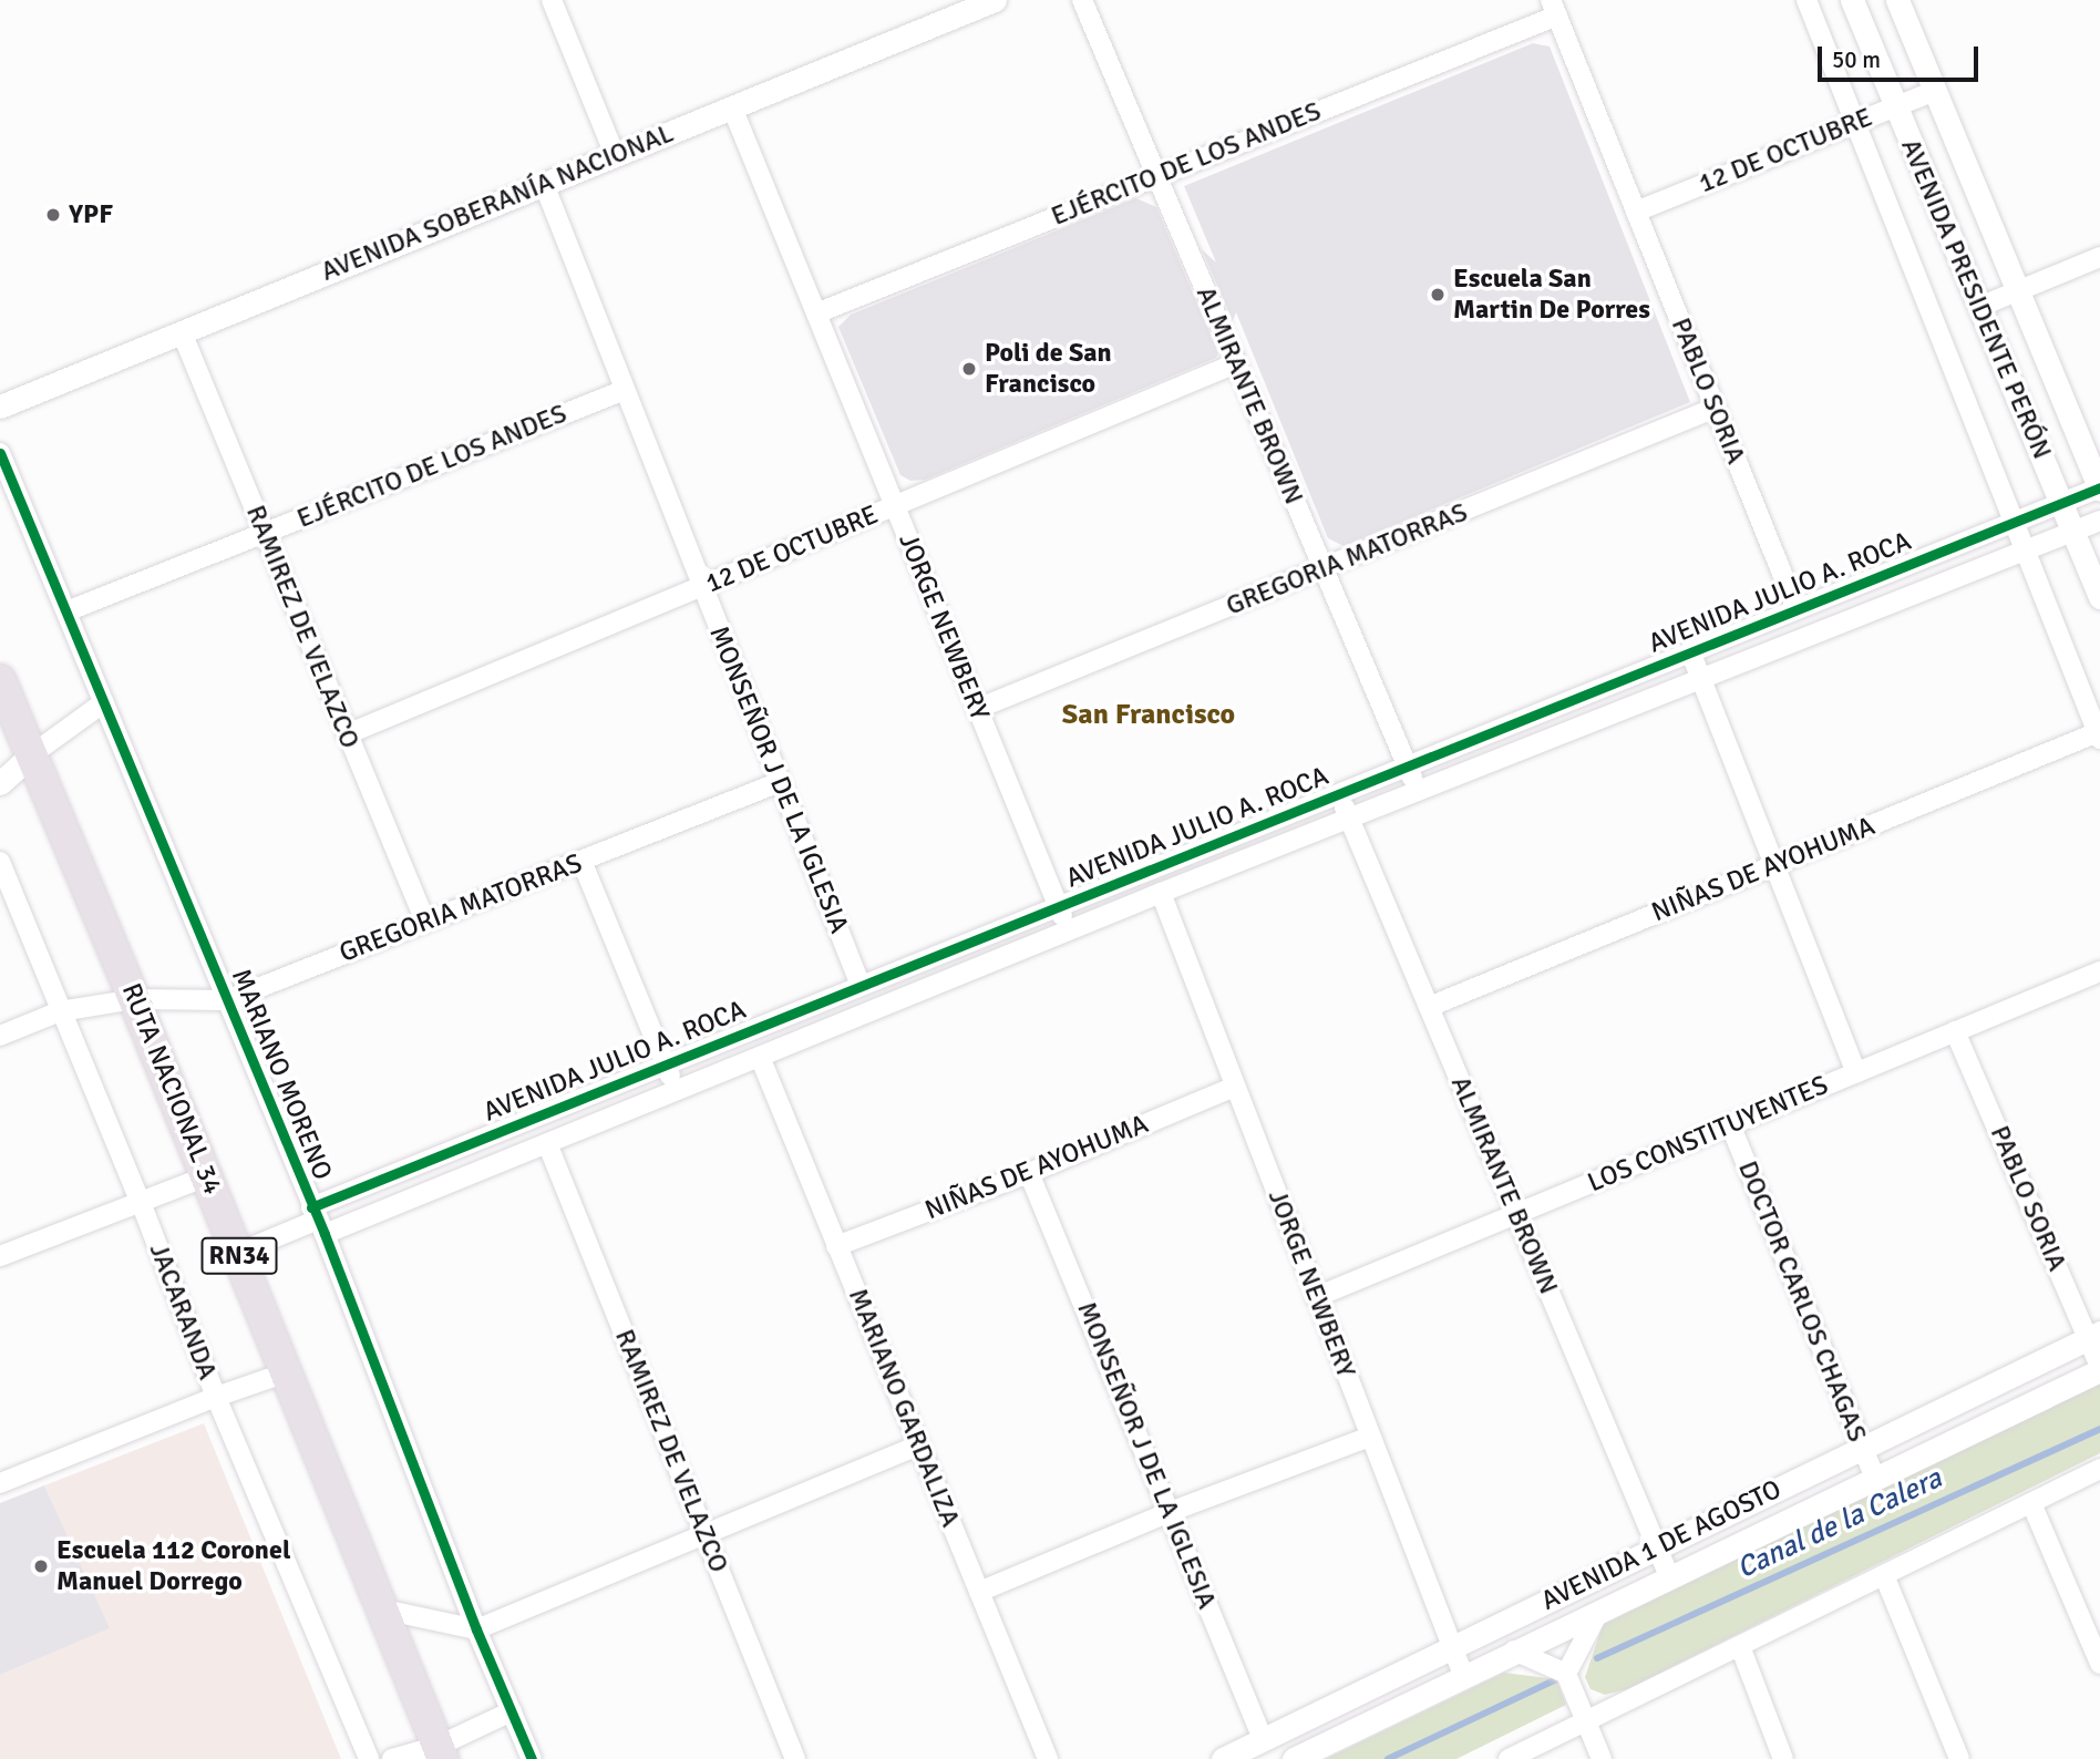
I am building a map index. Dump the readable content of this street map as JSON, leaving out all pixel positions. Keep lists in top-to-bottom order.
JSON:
{
  "streets": {
    "highway": ["RUTA NACIONAL 34", "RN34"],
    "street": [
      "12 DE OCTUBRE",
      "EJÉRCITO DE LOS ANDES",
      "AVENIDA SOBERANÍA NACIONAL",
      "AVENIDA PRESIDENTE PERÓN",
      "PABLO SORIA",
      "ALMIRANTE BROWN",
      "GREGORIA MATORRAS",
      "AVENIDA JULIO A. ROCA",
      "RAMIREZ DE VELAZCO",
      "JORGE NEWBERY",
      "MONSEÑOR J DE LA IGLESIA",
      "NIÑAS DE AYOHUMA",
      "MARIANO MORENO",
      "LOS CONSTITUYENTES",
      "DOCTOR CARLOS CHAGAS",
      "JACARANDA",
      "MARIANO GARDALIZA",
      "AVENIDA 1 DE AGOSTO"
    ]
  },
  "crossings": [
    ["12 DE OCTUBRE", "AVENIDA PRESIDENTE PERÓN"],
    ["12 DE OCTUBRE", "PABLO SORIA"],
    ["12 DE OCTUBRE", "ALMIRANTE BROWN"],
    ["12 DE OCTUBRE", "RAMIREZ DE VELAZCO"],
    ["12 DE OCTUBRE", "JORGE NEWBERY"],
    ["12 DE OCTUBRE", "MONSEÑOR J DE LA IGLESIA"],
    ["EJÉRCITO DE LOS ANDES", "PABLO SORIA"],
    ["EJÉRCITO DE LOS ANDES", "ALMIRANTE BROWN"],
    ["EJÉRCITO DE LOS ANDES", "RAMIREZ DE VELAZCO"],
    ["EJÉRCITO DE LOS ANDES", "JORGE NEWBERY"],
    ["EJÉRCITO DE LOS ANDES", "MONSEÑOR J DE LA IGLESIA"],
    ["EJÉRCITO DE LOS ANDES", "MARIANO MORENO"],
    ["AVENIDA SOBERANÍA NACIONAL", "RAMIREZ DE VELAZCO"],
    ["AVENIDA SOBERANÍA NACIONAL", "JORGE NEWBERY"],
    ["AVENIDA SOBERANÍA NACIONAL", "MONSEÑOR J DE LA IGLESIA"],
    ["AVENIDA PRESIDENTE PERÓN", "AVENIDA JULIO A. ROCA"],
    ["PABLO SORIA", "GREGORIA MATORRAS"],
    ["PABLO SORIA", "AVENIDA JULIO A. ROCA"],
    ["PABLO SORIA", "LOS CONSTITUYENTES"],
    ["PABLO SORIA", "AVENIDA 1 DE AGOSTO"],
    ["ALMIRANTE BROWN", "GREGORIA MATORRAS"],
    ["ALMIRANTE BROWN", "AVENIDA JULIO A. ROCA"],
    ["ALMIRANTE BROWN", "NIÑAS DE AYOHUMA"],
    ["ALMIRANTE BROWN", "LOS CONSTITUYENTES"],
    ["ALMIRANTE BROWN", "AVENIDA 1 DE AGOSTO"],
    ["GREGORIA MATORRAS", "RAMIREZ DE VELAZCO"],
    ["GREGORIA MATORRAS", "JORGE NEWBERY"],
    ["GREGORIA MATORRAS", "MONSEÑOR J DE LA IGLESIA"],
    ["GREGORIA MATORRAS", "MARIANO MORENO"],
    ["GREGORIA MATORRAS", "RUTA NACIONAL 34"],
    ["GREGORIA MATORRAS", "JACARANDA"],
    ["AVENIDA JULIO A. ROCA", "RAMIREZ DE VELAZCO"],
    ["AVENIDA JULIO A. ROCA", "JORGE NEWBERY"],
    ["AVENIDA JULIO A. ROCA", "MONSEÑOR J DE LA IGLESIA"],
    ["AVENIDA JULIO A. ROCA", "MARIANO MORENO"],
    ["AVENIDA JULIO A. ROCA", "MARIANO GARDALIZA"],
    ["JORGE NEWBERY", "NIÑAS DE AYOHUMA"],
    ["JORGE NEWBERY", "LOS CONSTITUYENTES"],
    ["JORGE NEWBERY", "AVENIDA 1 DE AGOSTO"],
    ["MONSEÑOR J DE LA IGLESIA", "NIÑAS DE AYOHUMA"],
    ["MONSEÑOR J DE LA IGLESIA", "AVENIDA 1 DE AGOSTO"],
    ["NIÑAS DE AYOHUMA", "MARIANO GARDALIZA"],
    ["LOS CONSTITUYENTES", "DOCTOR CARLOS CHAGAS"],
    ["DOCTOR CARLOS CHAGAS", "AVENIDA 1 DE AGOSTO"]
  ],
  "districts": ["San Francisco"],
  "water": ["Canal de la Calera"],
  "places": [
    "YPF",
    "Escuela San Martin De Porres",
    "Poli de San Francisco",
    "Escuela 112 Coronel Manuel Dorrego"
  ],
  "scale_bar": "50 m"
}
